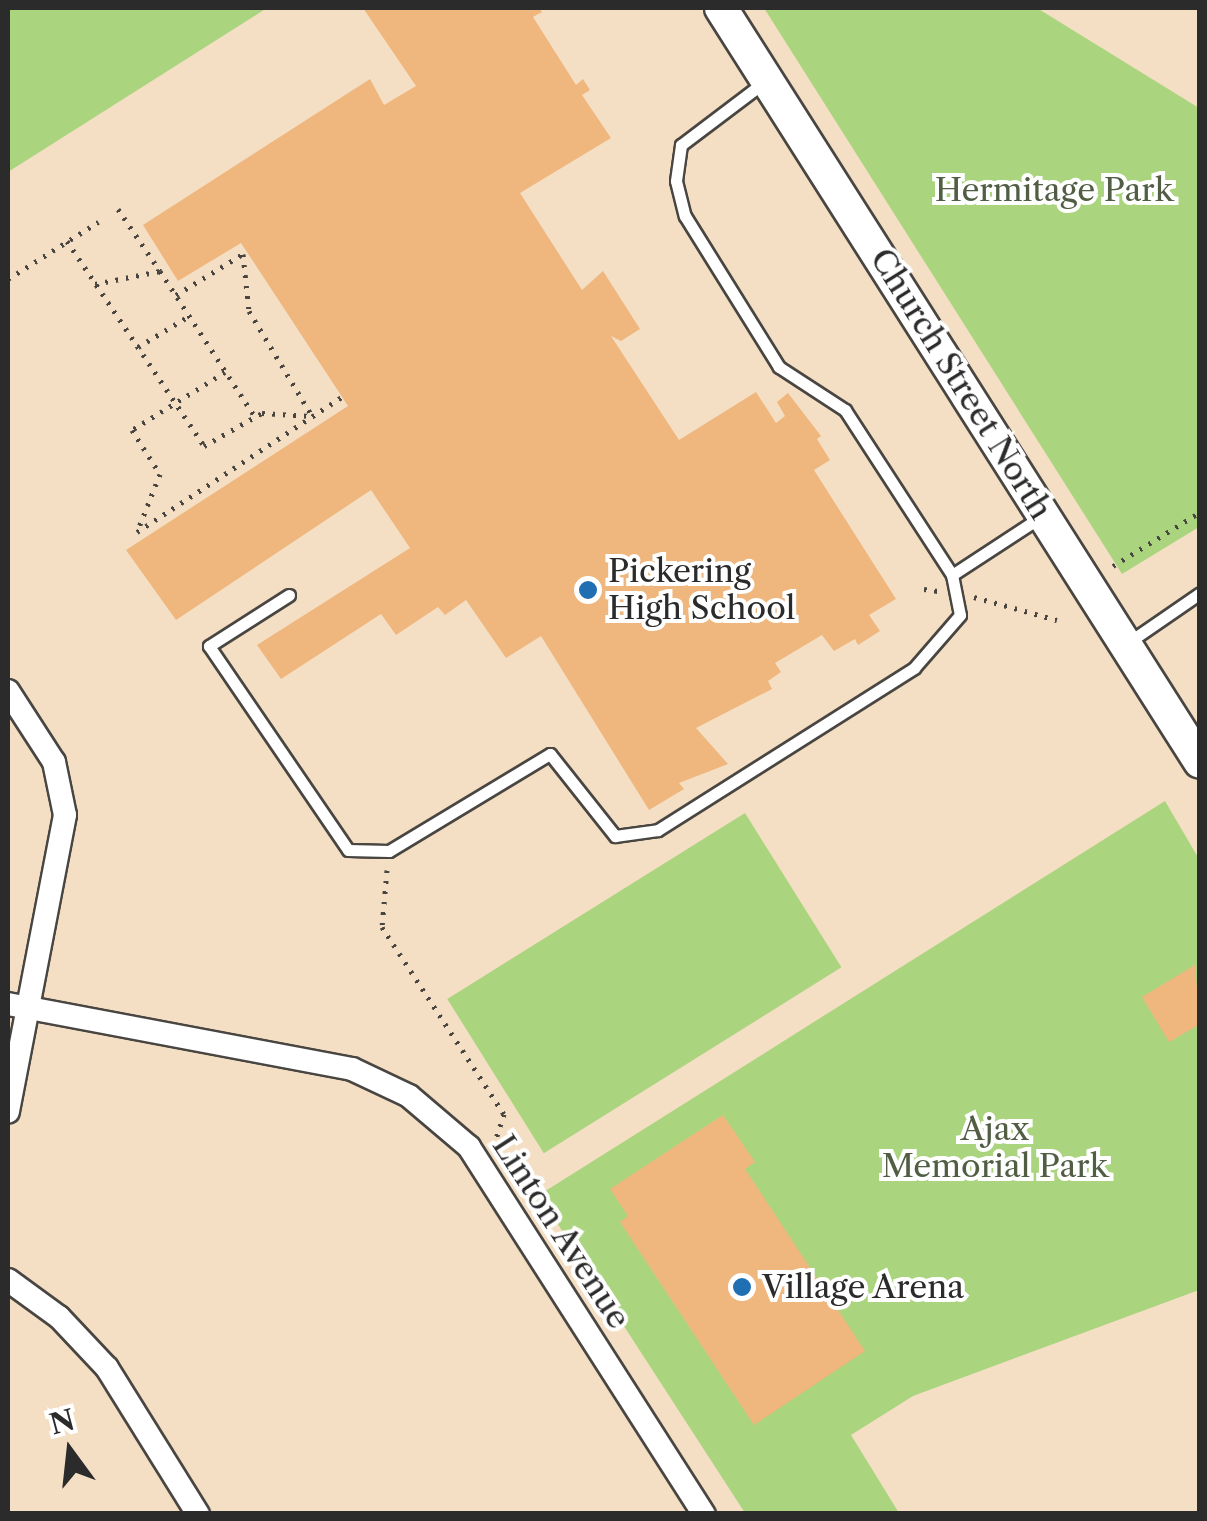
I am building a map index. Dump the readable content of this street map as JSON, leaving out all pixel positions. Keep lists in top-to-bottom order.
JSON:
{
  "streets": {
    "street": ["Church Street North", "Linton Avenue"]
  },
  "parks": ["Hermitage Park", "Ajax Memorial Park"],
  "places": ["Pickering High School", "Village Arena"],
  "north": "top"
}
